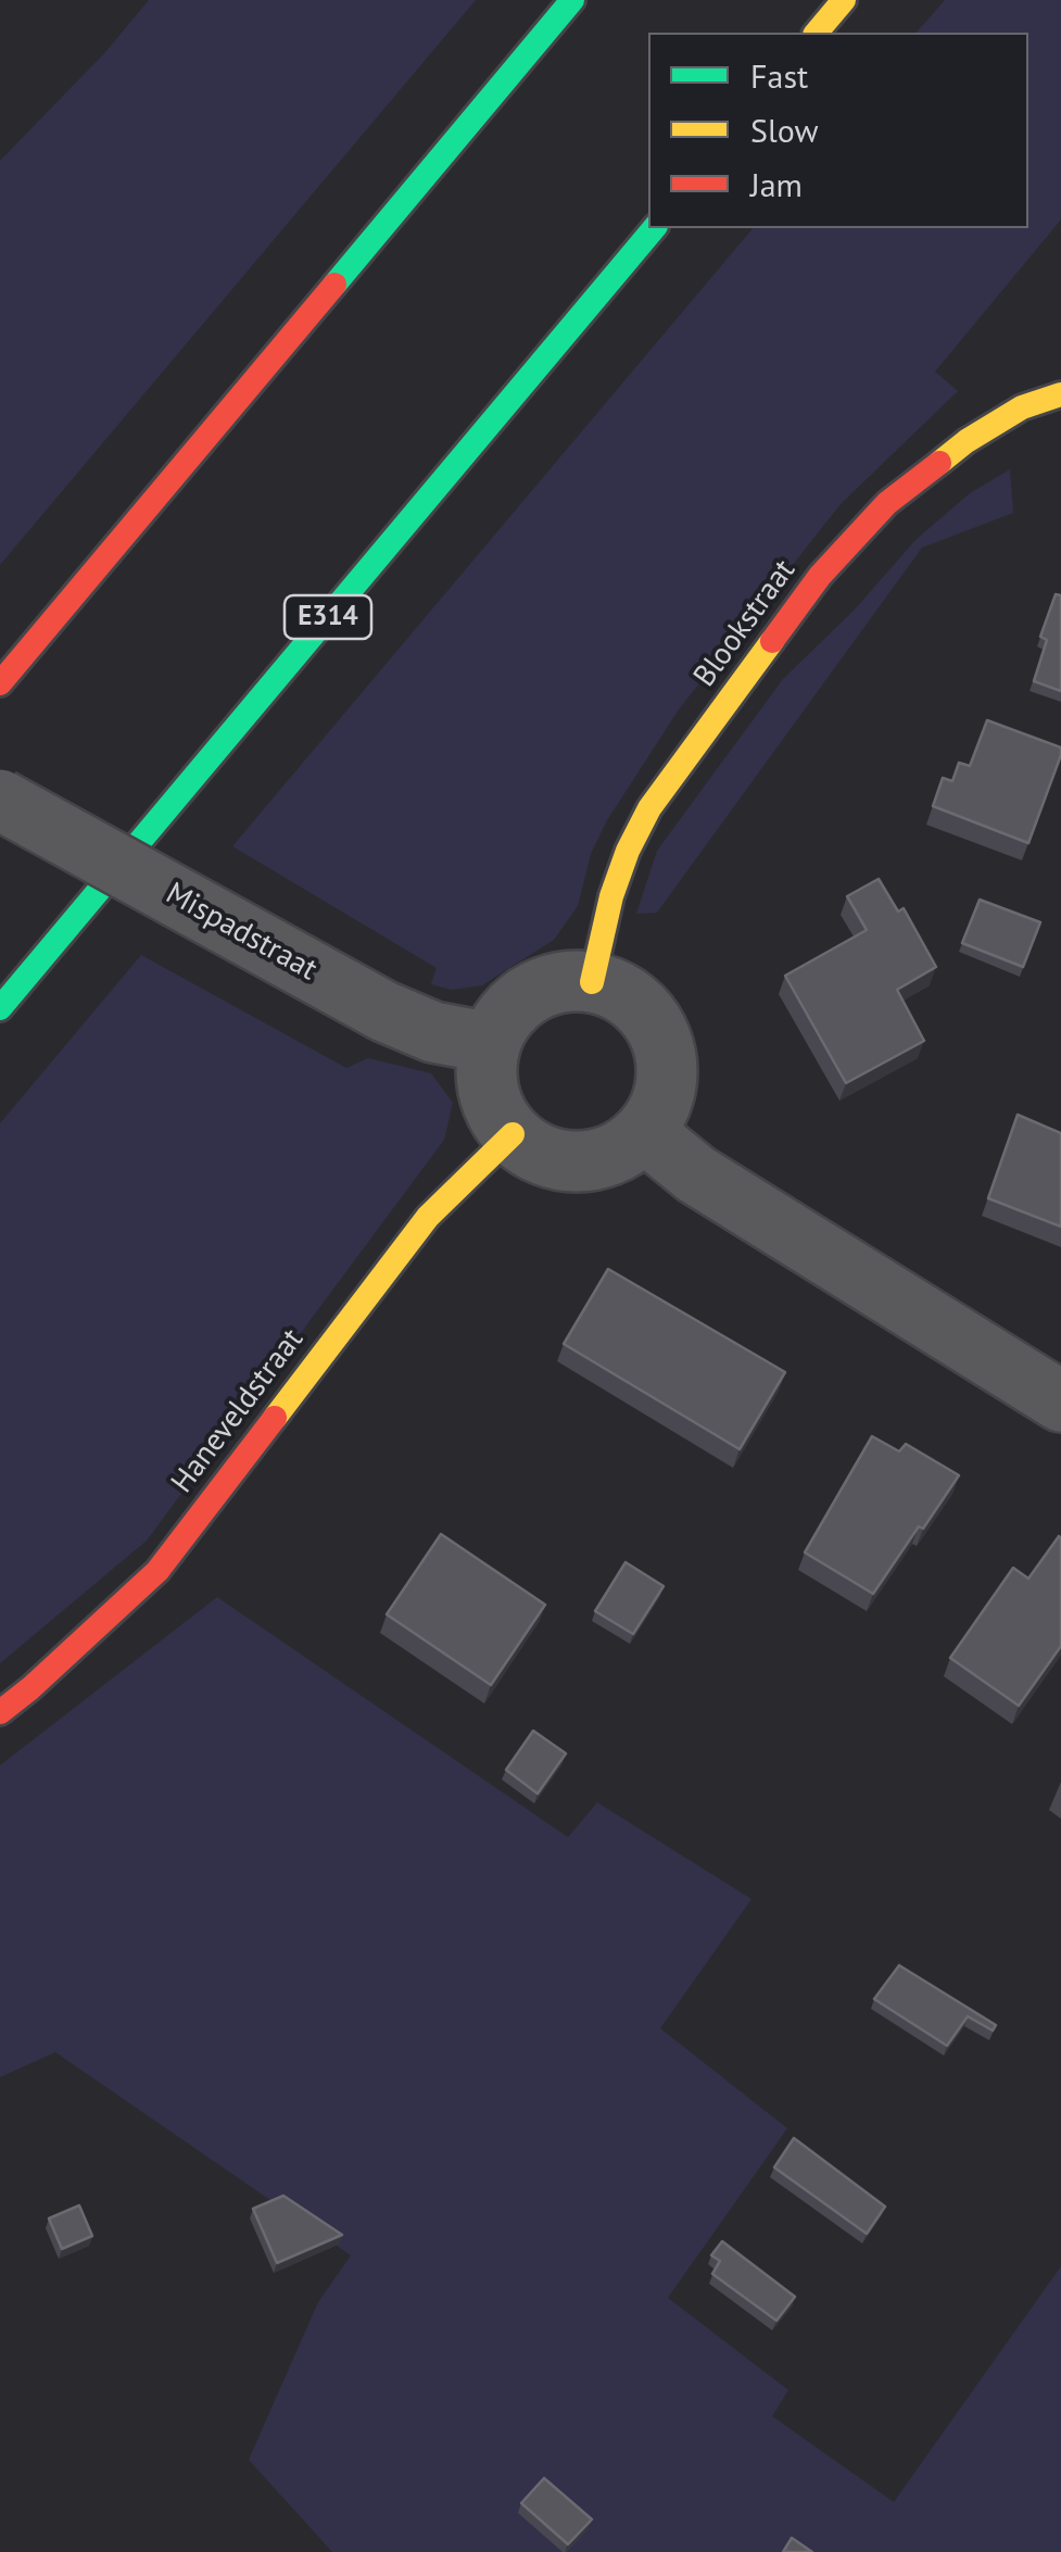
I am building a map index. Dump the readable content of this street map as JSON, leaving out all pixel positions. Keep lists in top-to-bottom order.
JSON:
{
  "streets": {
    "main road": ["E314", "Blookstraat", "Haneveldstraat"],
    "street": ["Mispadstraat"]
  },
  "crossings": [
    ["Blookstraat", "Mispadstraat"],
    ["Blookstraat", "Haneveldstraat"],
    ["Mispadstraat", "Haneveldstraat"]
  ],
  "legend": ["Fast", "Slow", "Jam"]
}
